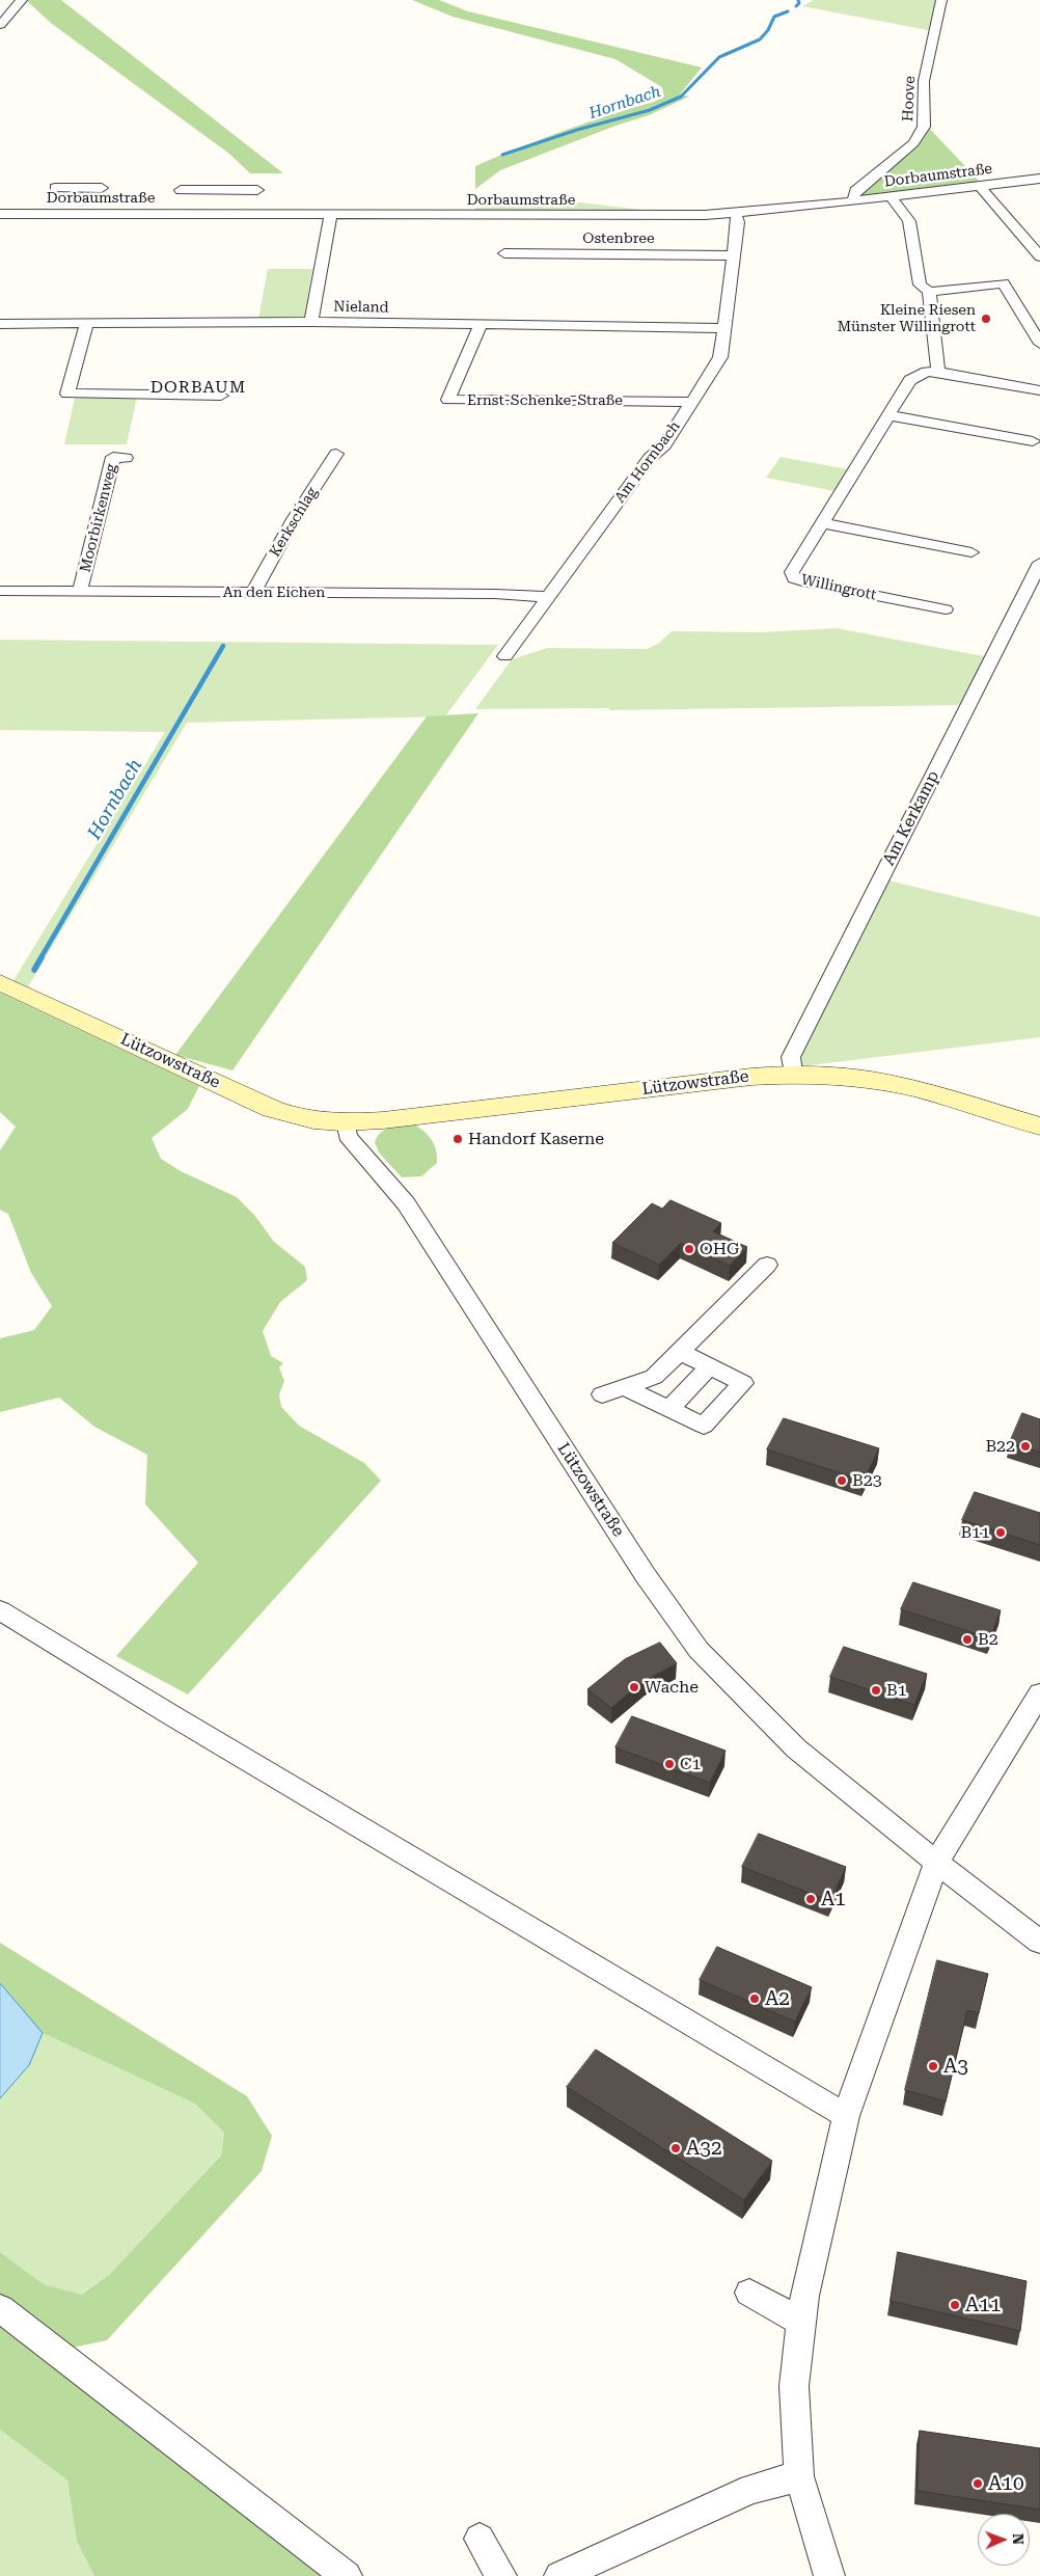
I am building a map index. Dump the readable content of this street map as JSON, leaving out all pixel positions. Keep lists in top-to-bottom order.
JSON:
{
  "streets": {
    "street": [
      "Hoove",
      "Dorbaumstraße",
      "Ostenbree",
      "Nieland",
      "Ernst-Schenke-Straße",
      "Am Hornbach",
      "Moorbirkenweg",
      "Kerkschlag",
      "Willingrott",
      "An den Eichen",
      "Am Kerkamp",
      "Lützowstraße"
    ]
  },
  "crossings": [
    ["Hoove", "Dorbaumstraße"],
    ["Dorbaumstraße", "Am Hornbach"],
    ["Ostenbree", "Am Hornbach"],
    ["Nieland", "Ernst-Schenke-Straße"],
    ["Nieland", "Am Hornbach"],
    ["Ernst-Schenke-Straße", "Am Hornbach"],
    ["Am Hornbach", "An den Eichen"],
    ["Moorbirkenweg", "An den Eichen"],
    ["Kerkschlag", "An den Eichen"],
    ["Am Kerkamp", "Lützowstraße"]
  ],
  "districts": ["DORBAUM"],
  "water": ["Hornbach"],
  "places": [
    "Kleine Riesen Münster Willingrott",
    "Handorf Kaserne",
    "OHG",
    "B22",
    "B23",
    "B11",
    "B2",
    "Wache",
    "B1",
    "C1",
    "A1",
    "A2",
    "A3",
    "A32",
    "A11",
    "A10"
  ],
  "north": "right"
}
